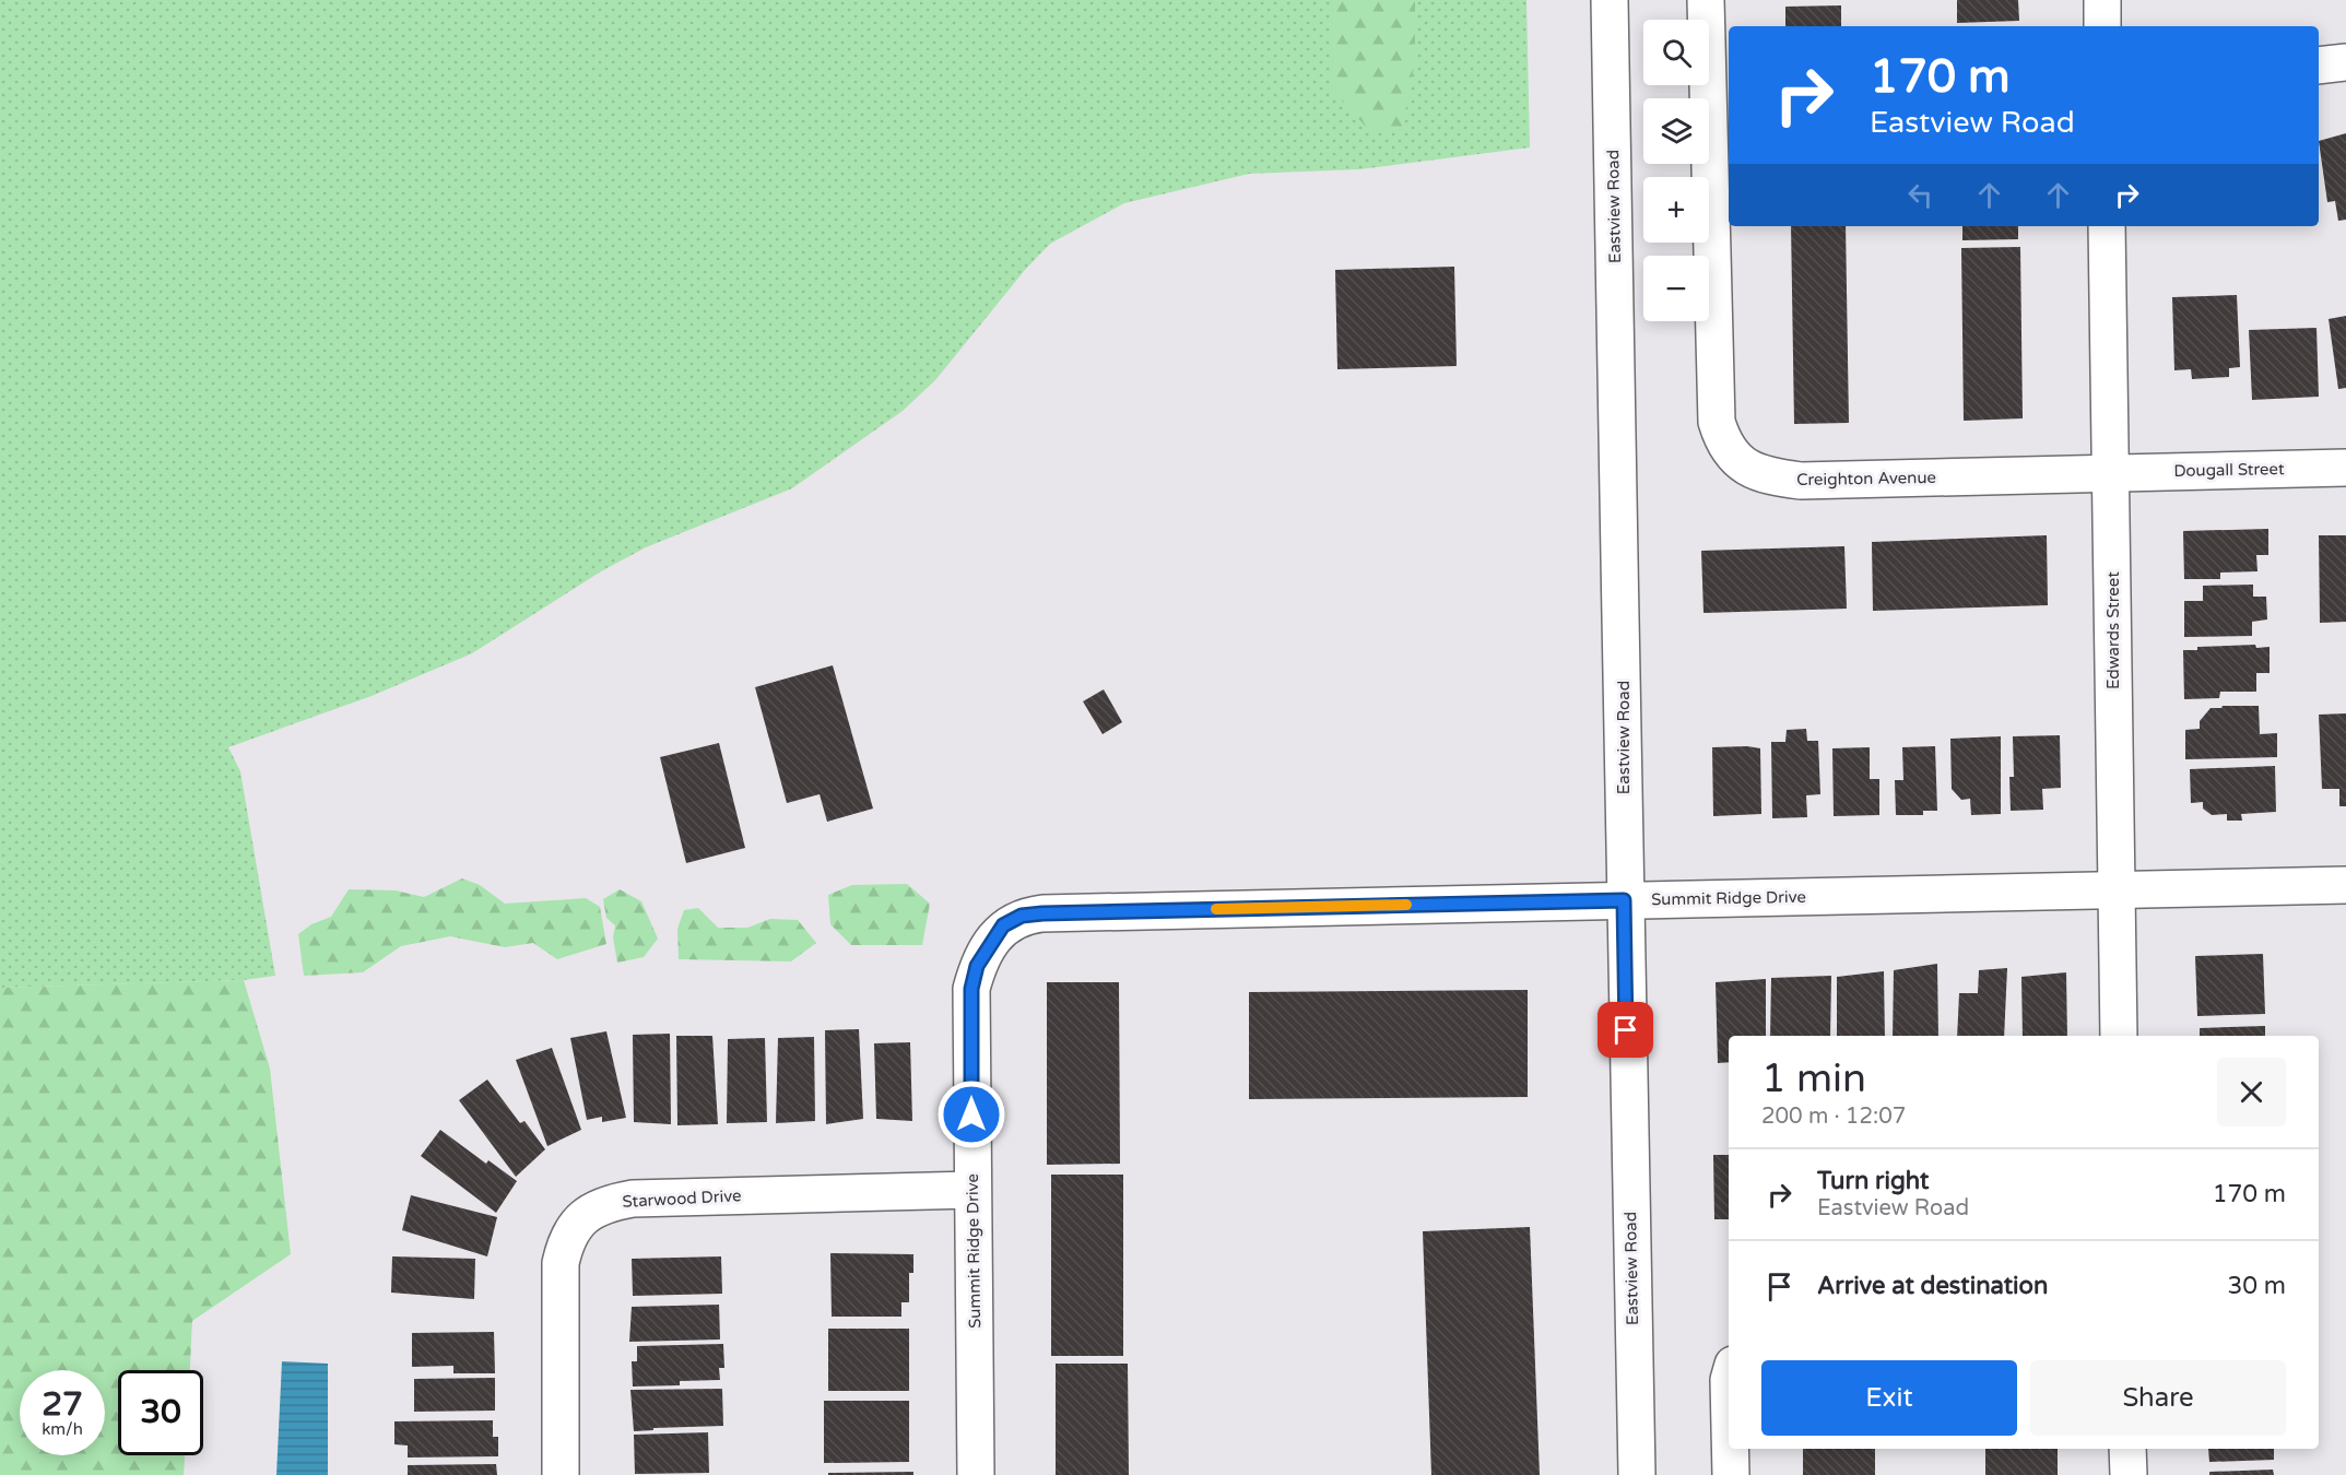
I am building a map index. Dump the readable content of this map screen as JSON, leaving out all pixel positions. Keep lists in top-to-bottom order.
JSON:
{
  "streets": {
    "street": [
      "Eastview Road",
      "Dougall Street",
      "Creighton Avenue",
      "Edwards Street",
      "Summit Ridge Drive",
      "Starwood Drive"
    ]
  },
  "crossings": [
    ["Eastview Road", "Summit Ridge Drive"],
    ["Dougall Street", "Creighton Avenue"],
    ["Dougall Street", "Edwards Street"],
    ["Creighton Avenue", "Edwards Street"],
    ["Edwards Street", "Summit Ridge Drive"],
    ["Summit Ridge Drive", "Starwood Drive"]
  ],
  "page": {
    "map_buttons": ["+", "−"],
    "turn": ["170 m", "Eastview Road"],
    "heading": ["1 min", "200 m · 12:07"],
    "list": [
      {
        "name": "Turn right",
        "note": "Eastview Road",
        "value": "170 m"
      },
      {
        "name": "Arrive at destination",
        "value": "30 m"
      }
    ],
    "buttons": ["Exit", "Share"],
    "speed": "27 km/h",
    "limit": "30"
  }
}
